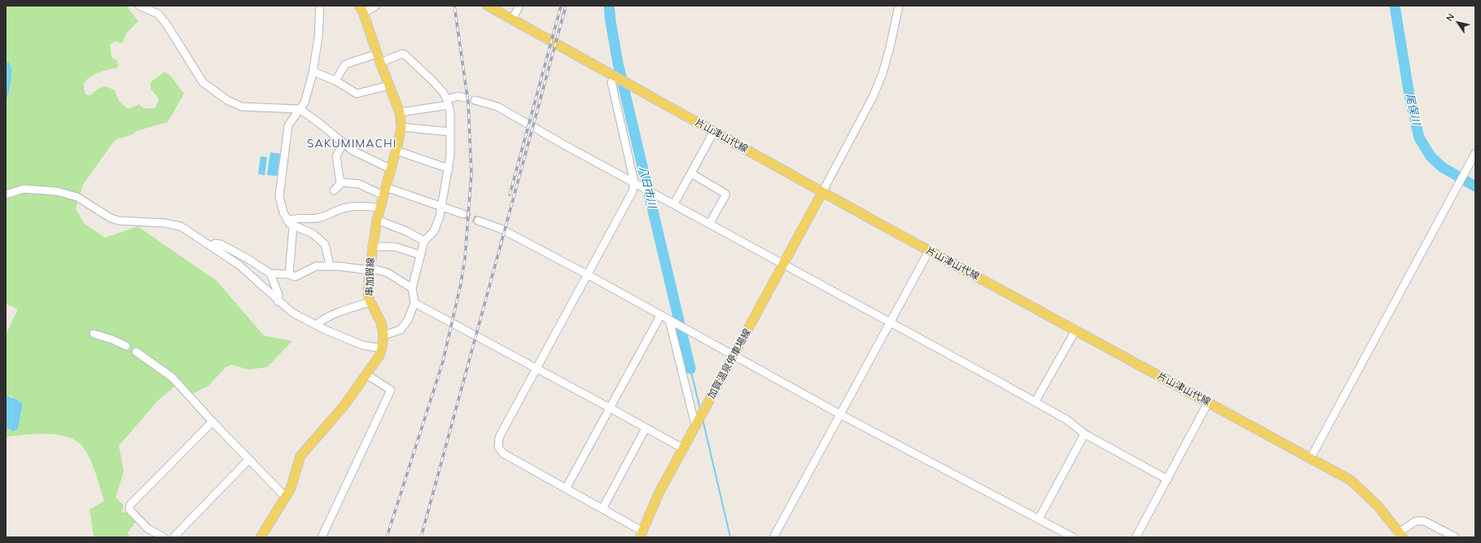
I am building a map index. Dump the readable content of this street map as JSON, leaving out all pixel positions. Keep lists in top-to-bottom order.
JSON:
{
  "streets": {
    "main road": ["片山津山代線", "串加賀線", "加賀温泉停車場線"]
  },
  "crossings": [
    ["片山津山代線", "加賀温泉停車場線"]
  ],
  "districts": ["SAKUMIMACHI"],
  "water": ["尾俣川", "八日市川"],
  "north": "top left"
}
